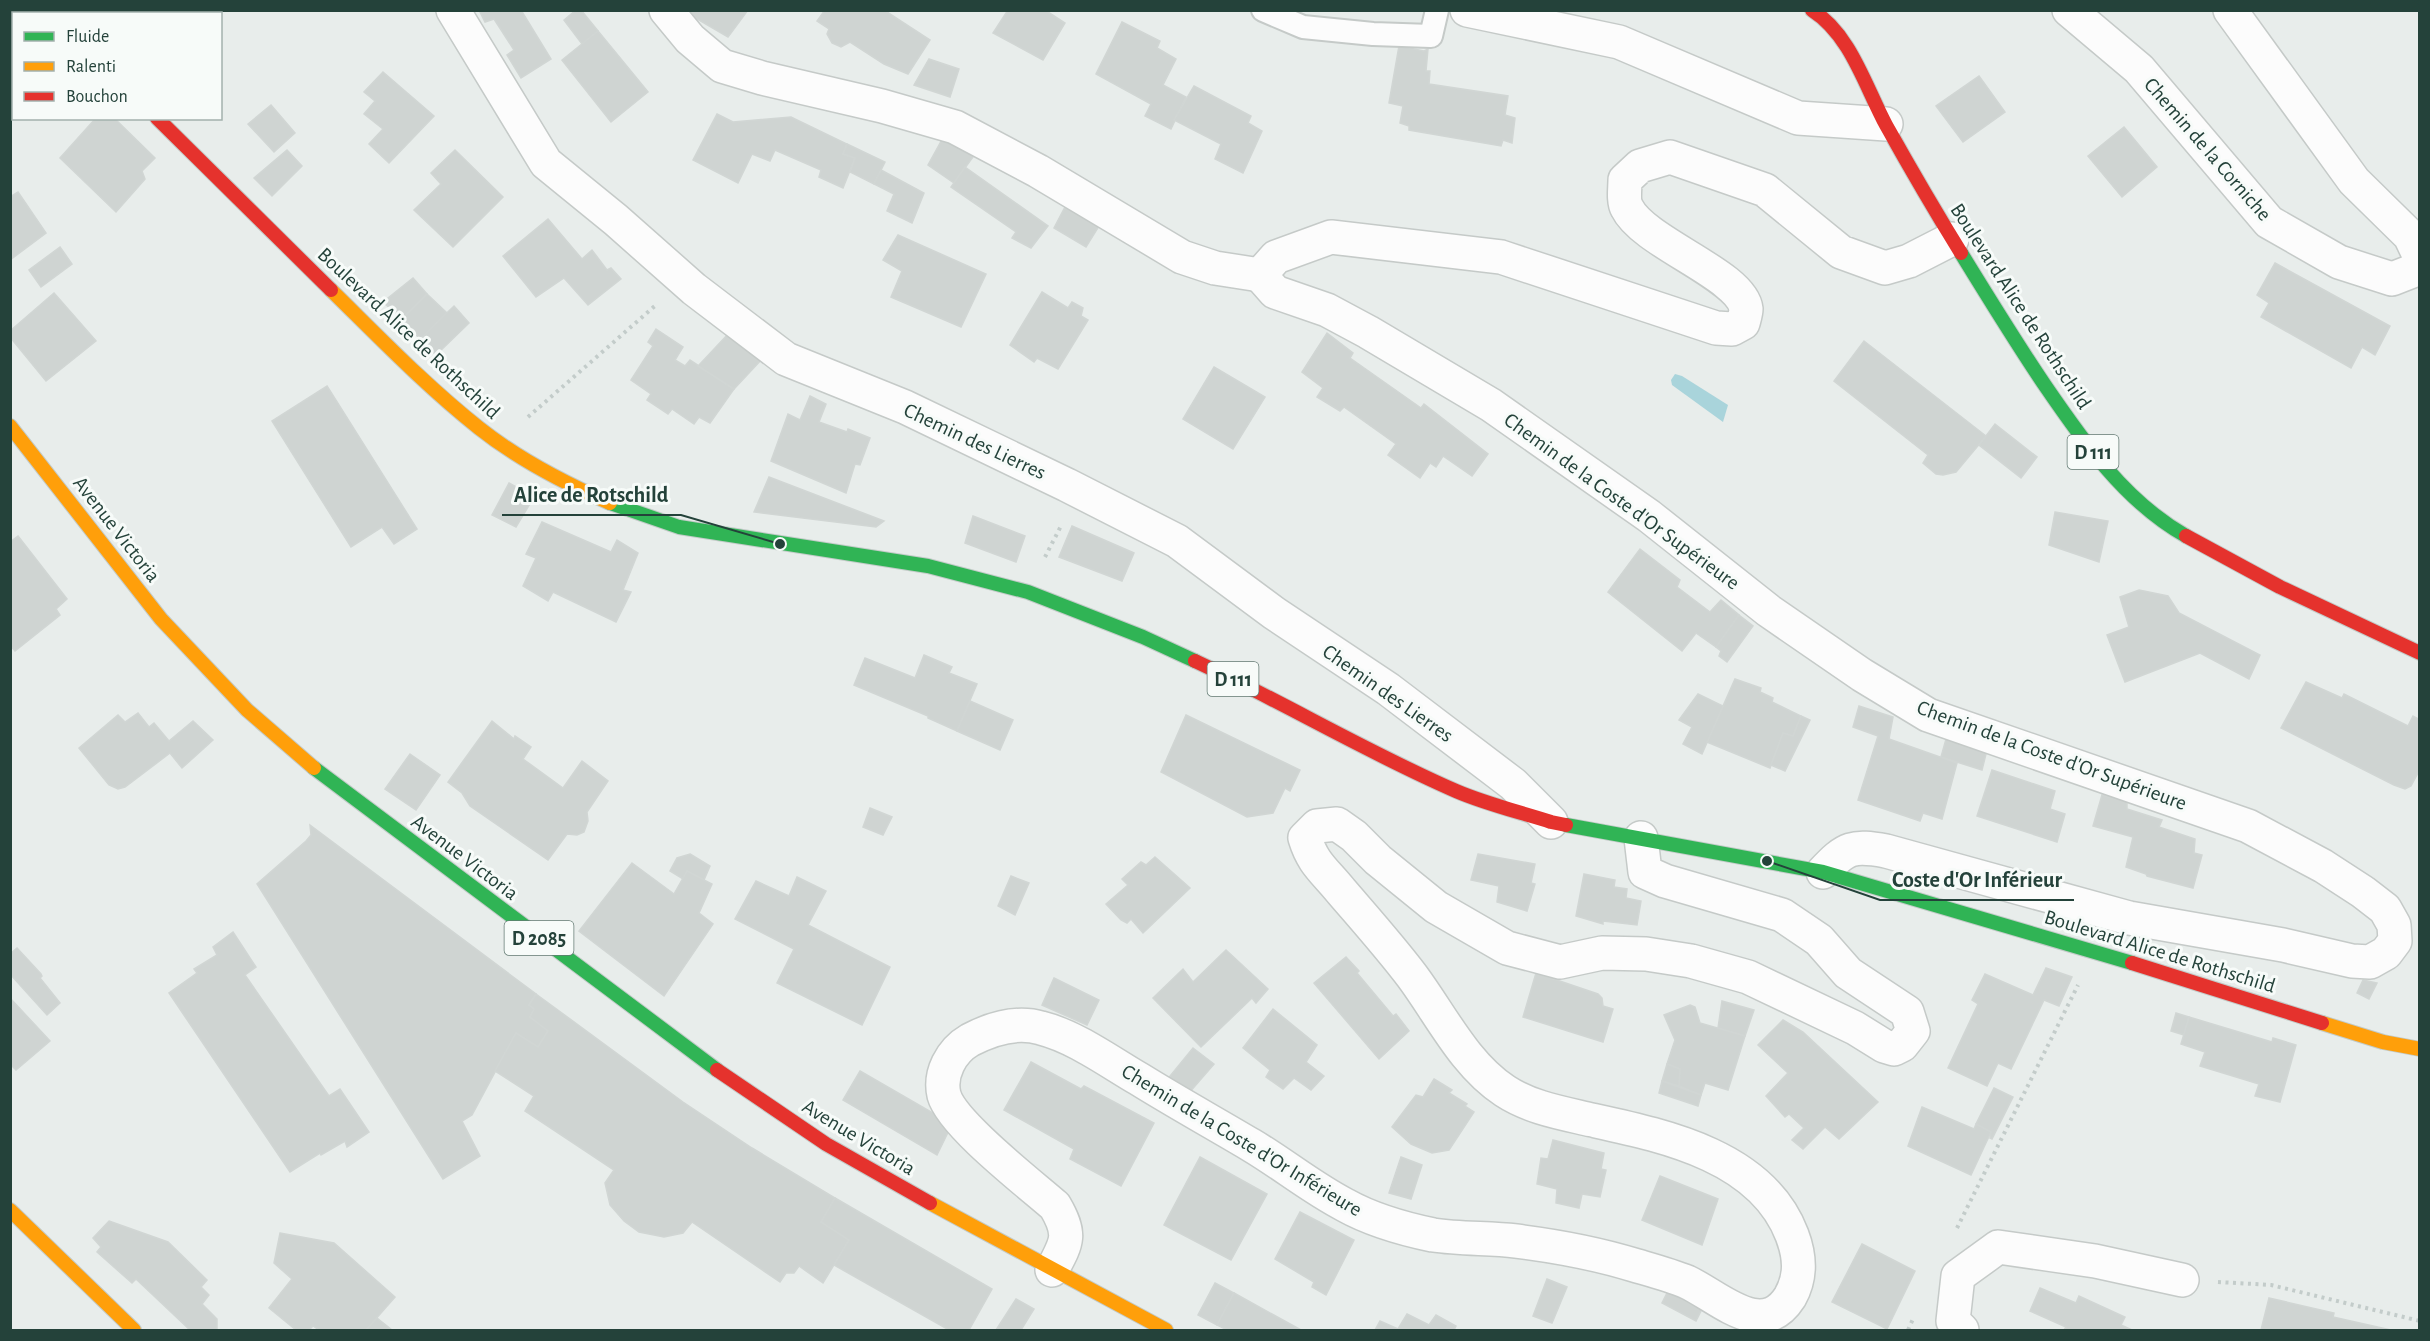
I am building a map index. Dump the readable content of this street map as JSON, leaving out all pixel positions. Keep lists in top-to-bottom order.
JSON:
{
  "streets": {
    "main road": [
      "Boulevard Alice de Rothschild",
      "D 111",
      "Avenue Victoria",
      "D 2085"
    ],
    "street": [
      "Chemin de la Corniche",
      "Chemin des Lierres",
      "Chemin de la Coste d'Or Supérieure",
      "Chemin de la Coste d'Or Inférieure"
    ]
  },
  "crossings": [
    ["Boulevard Alice de Rothschild", "Chemin des Lierres"],
    ["Boulevard Alice de Rothschild", "D 111"],
    ["Boulevard Alice de Rothschild", "Chemin de la Coste d'Or Supérieure"],
    ["Boulevard Alice de Rothschild", "Chemin de la Coste d'Or Inférieure"],
    ["Avenue Victoria", "Chemin de la Coste d'Or Inférieure"]
  ],
  "places": ["Alice de Rotschild", "Coste d'Or Inférieur"],
  "legend": ["Fluide", "Ralenti", "Bouchon"]
}
